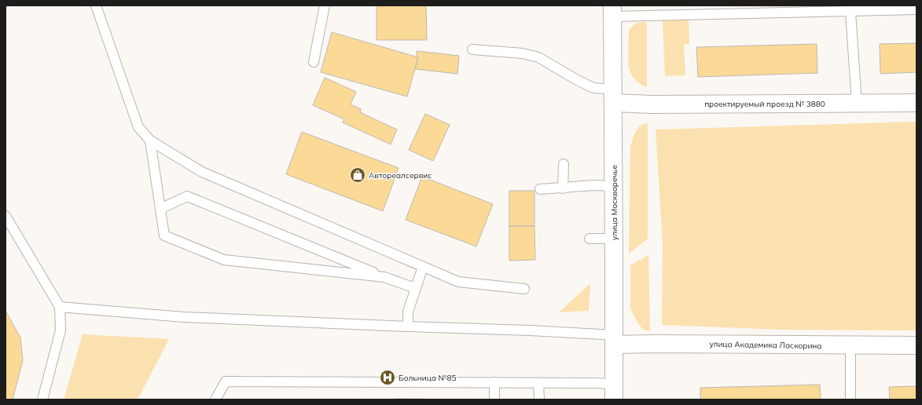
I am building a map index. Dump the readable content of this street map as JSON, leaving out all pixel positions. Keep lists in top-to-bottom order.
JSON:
{
  "streets": {
    "street": ["проектируемый проезд № 3880", "улица Москворечье", "улица Академика Ласкорина"]
  },
  "crossings": [
    ["проектируемый проезд № 3880", "улица Москворечье"],
    ["улица Москворечье", "улица Академика Ласкорина"]
  ],
  "places": {
    "shop": ["Автореалсервис"],
    "hospital": ["Больница №85"]
  }
}
